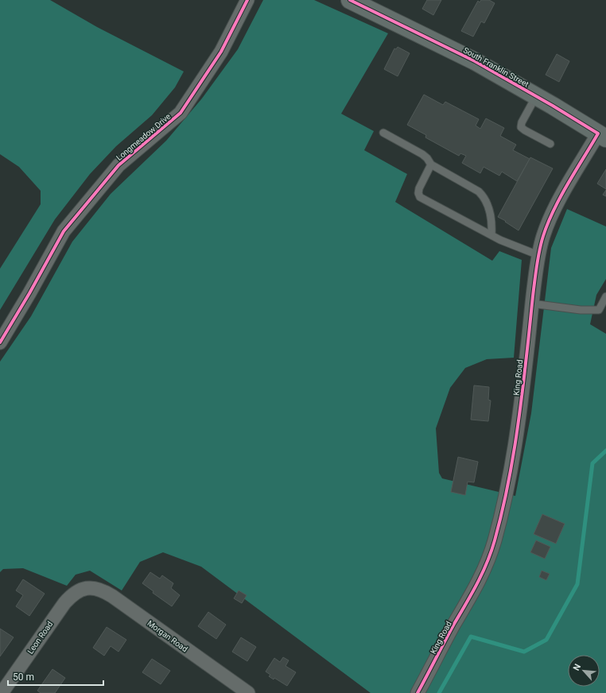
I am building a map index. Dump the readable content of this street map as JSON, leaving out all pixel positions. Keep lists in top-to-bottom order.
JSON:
{
  "streets": {
    "main road": ["South Franklin Street"],
    "street": [
      "Longmeadow Drive",
      "King Road",
      "Morgan Road",
      "Leon Road"
    ]
  },
  "crossings": [
    ["South Franklin Street", "King Road"],
    ["Morgan Road", "Leon Road"]
  ],
  "scale_bar": "50 m",
  "north": "top left"
}
